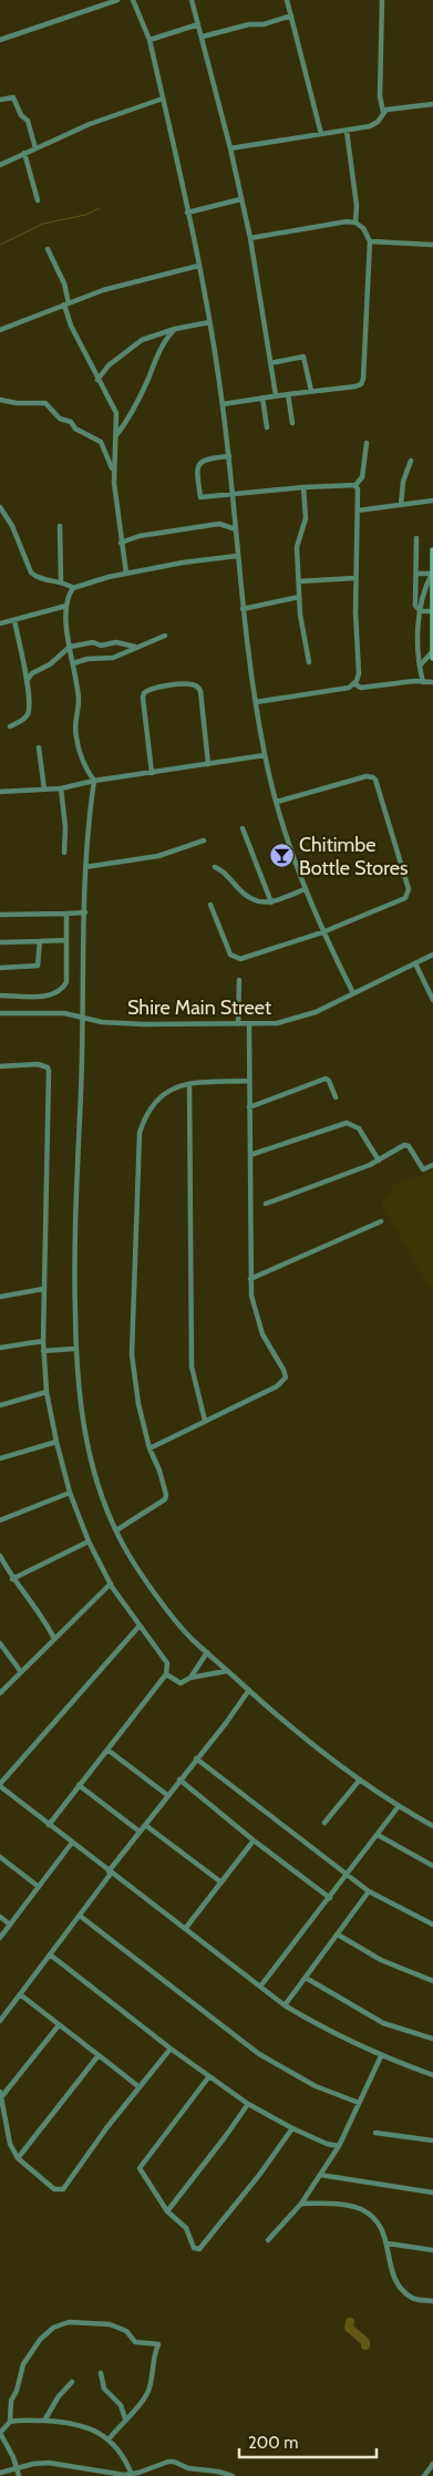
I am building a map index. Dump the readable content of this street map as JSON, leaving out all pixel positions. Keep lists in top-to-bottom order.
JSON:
{
  "streets": {
    "street": ["Shire Main Street"]
  },
  "places": {
    "bar": ["Chitimbe Bottle Stores"]
  },
  "scale_bar": "200 m"
}
